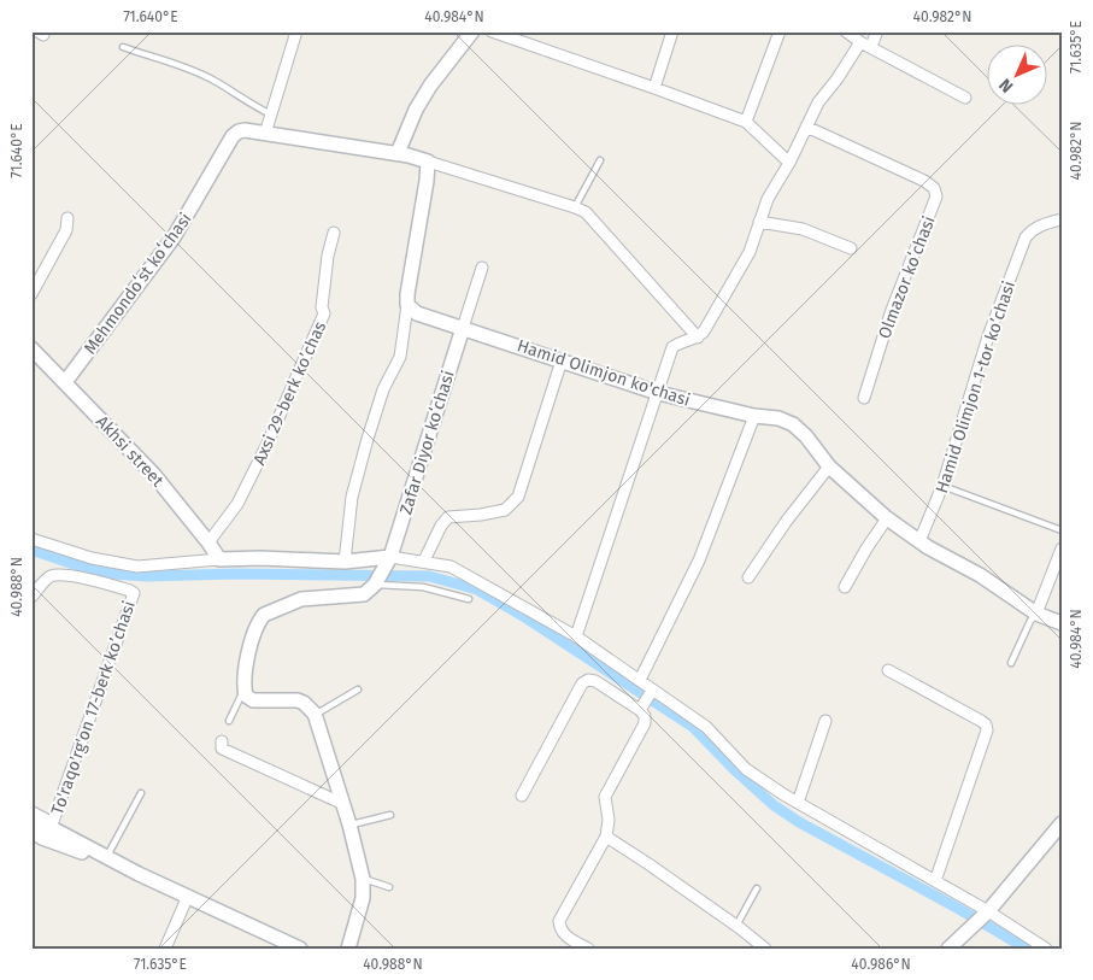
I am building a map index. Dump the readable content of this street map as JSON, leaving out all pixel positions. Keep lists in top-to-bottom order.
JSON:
{
  "streets": {
    "street": [
      "Olmazor koʻchasi",
      "Mehmondoʻst koʻchasi",
      "Hamid Olimjon ko'chasi",
      "Hamid Olimjon 1-tor koʼchasi",
      "Аxsi 29-berk koʼchas",
      "Zafar Diyor koʻchasi",
      "Akhsi street",
      "To'raqo'rg'on 17-berk koʼchasi"
    ]
  },
  "crossings": [
    ["Mehmondoʻst koʻchasi", "Akhsi street"],
    ["Hamid Olimjon ko'chasi", "Hamid Olimjon 1-tor koʼchasi"],
    ["Hamid Olimjon ko'chasi", "Zafar Diyor koʻchasi"],
    ["Аxsi 29-berk koʼchas", "Akhsi street"]
  ],
  "north": "bottom left",
  "coordinates": [
    "71.640°E",
    "40.984°N",
    "40.982°N",
    "71.635°E",
    "40.988°N",
    "40.986°N"
  ]
}
